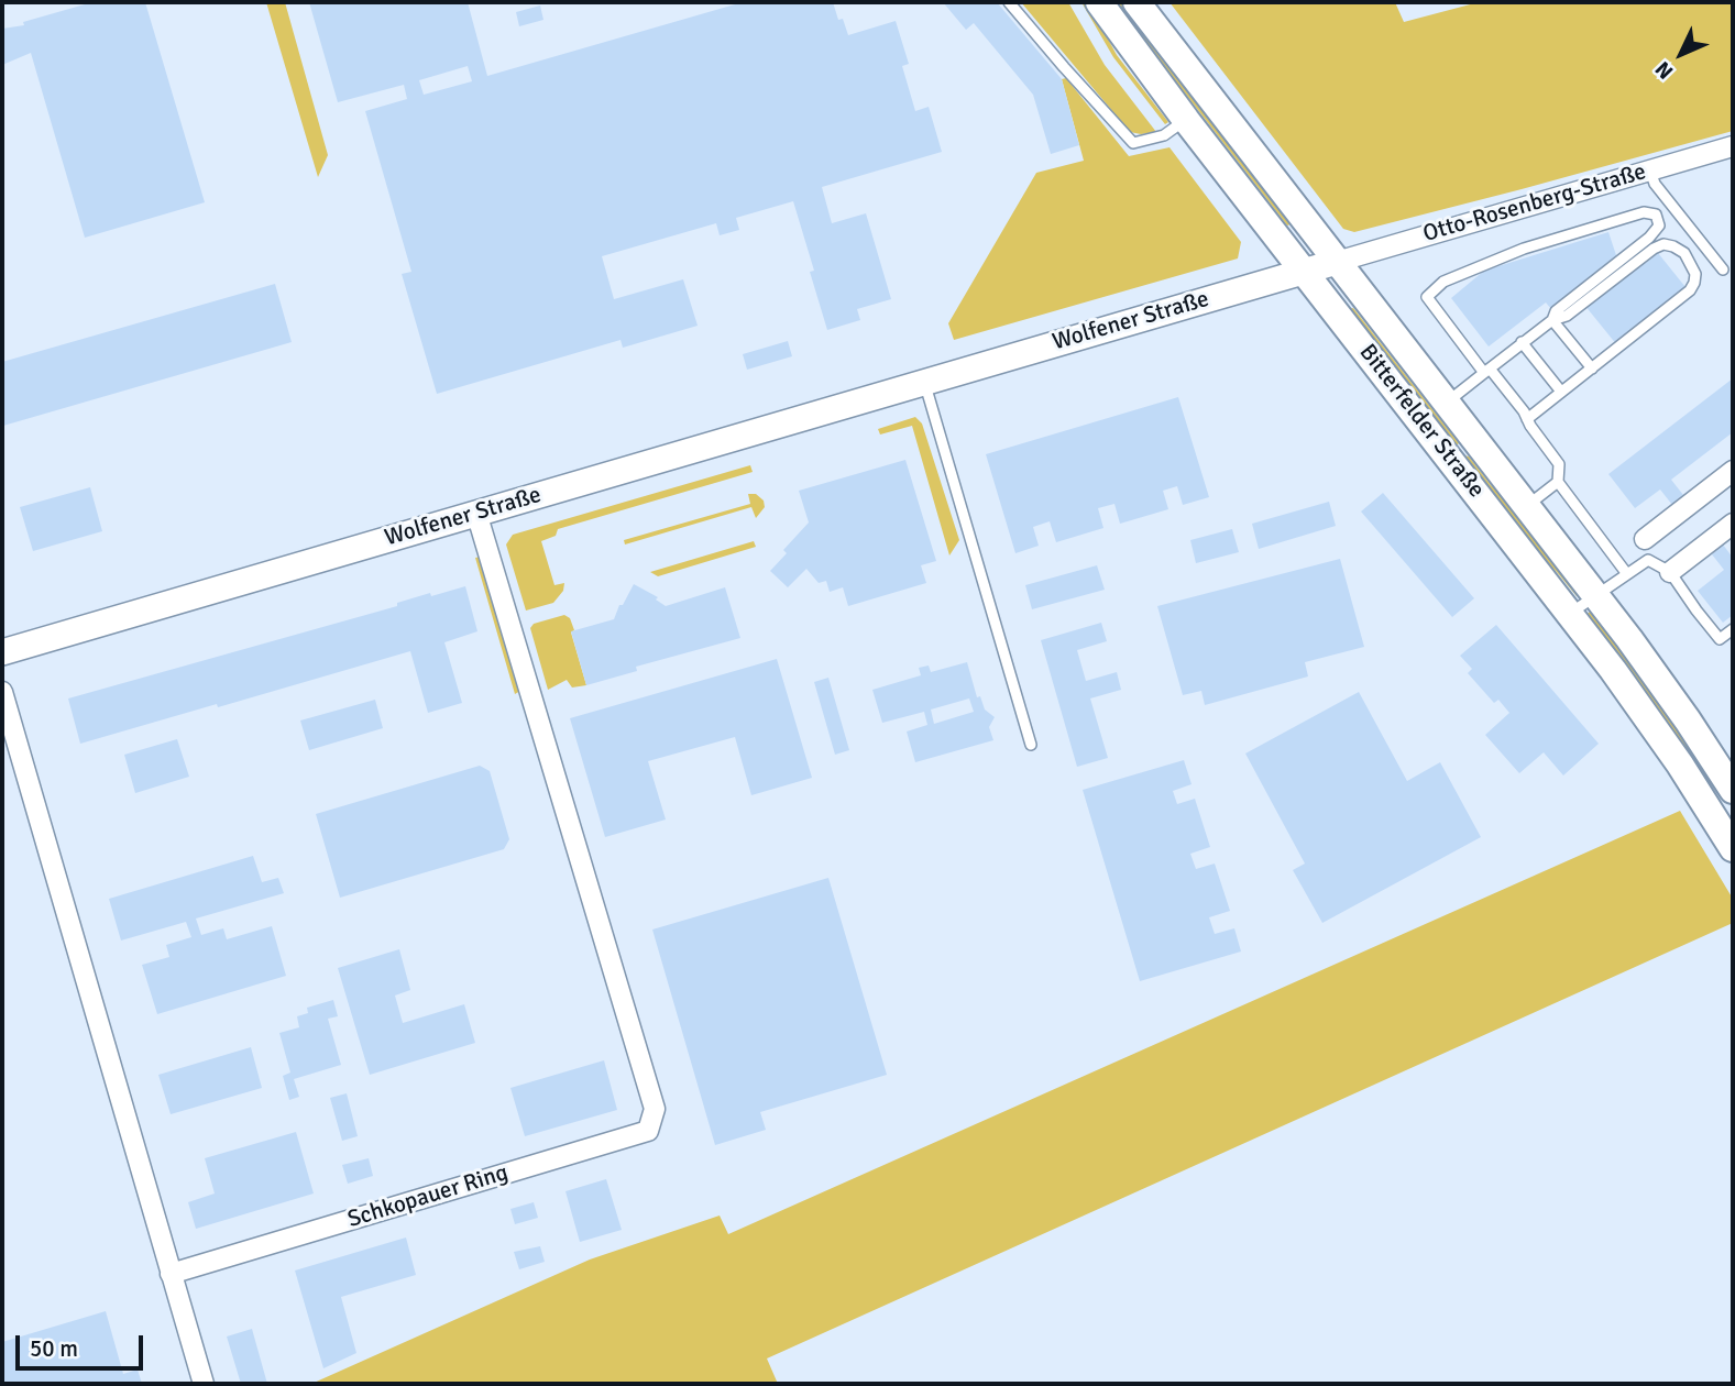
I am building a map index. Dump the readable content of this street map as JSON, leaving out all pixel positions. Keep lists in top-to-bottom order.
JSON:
{
  "streets": {
    "main road": ["Bitterfelder Straße"],
    "street": ["Otto-Rosenberg-Straße", "Wolfener Straße", "Schkopauer Ring"]
  },
  "crossings": [
    ["Otto-Rosenberg-Straße", "Wolfener Straße"],
    ["Otto-Rosenberg-Straße", "Bitterfelder Straße"],
    ["Wolfener Straße", "Bitterfelder Straße"],
    ["Wolfener Straße", "Schkopauer Ring"]
  ],
  "scale_bar": "50 m",
  "north": "bottom left"
}
